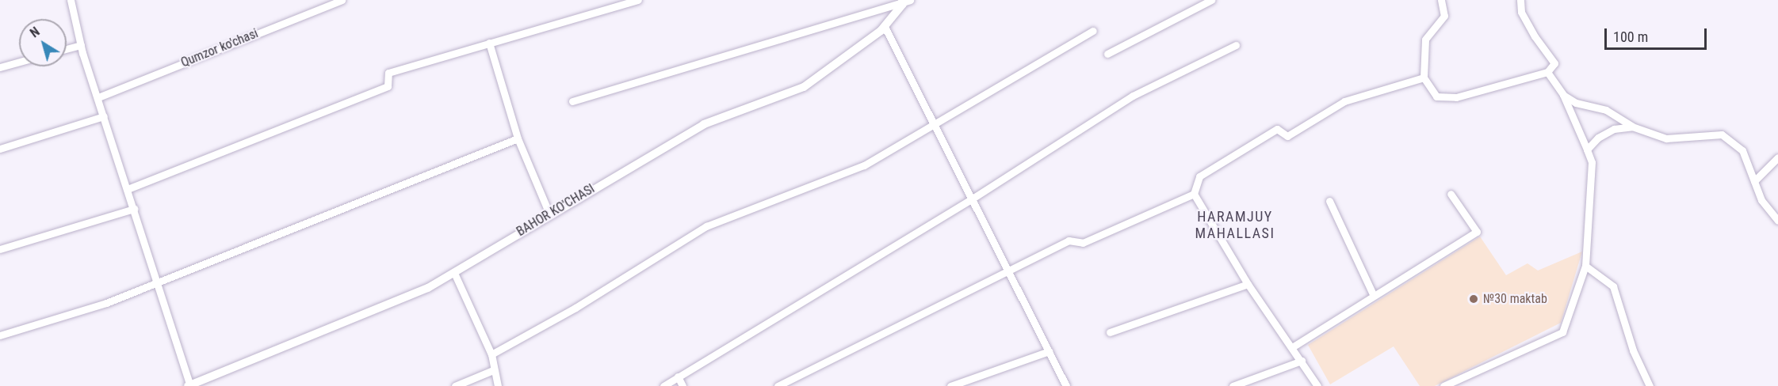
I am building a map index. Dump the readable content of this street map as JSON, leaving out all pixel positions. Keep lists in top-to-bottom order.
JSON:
{
  "streets": {
    "street": ["Qumzor ko'chasi", "BAHOR KO'CHASI"]
  },
  "districts": ["HARAMJUY MAHALLASI"],
  "places": ["№30 maktab"],
  "scale_bar": "100 m",
  "north": "top left"
}
